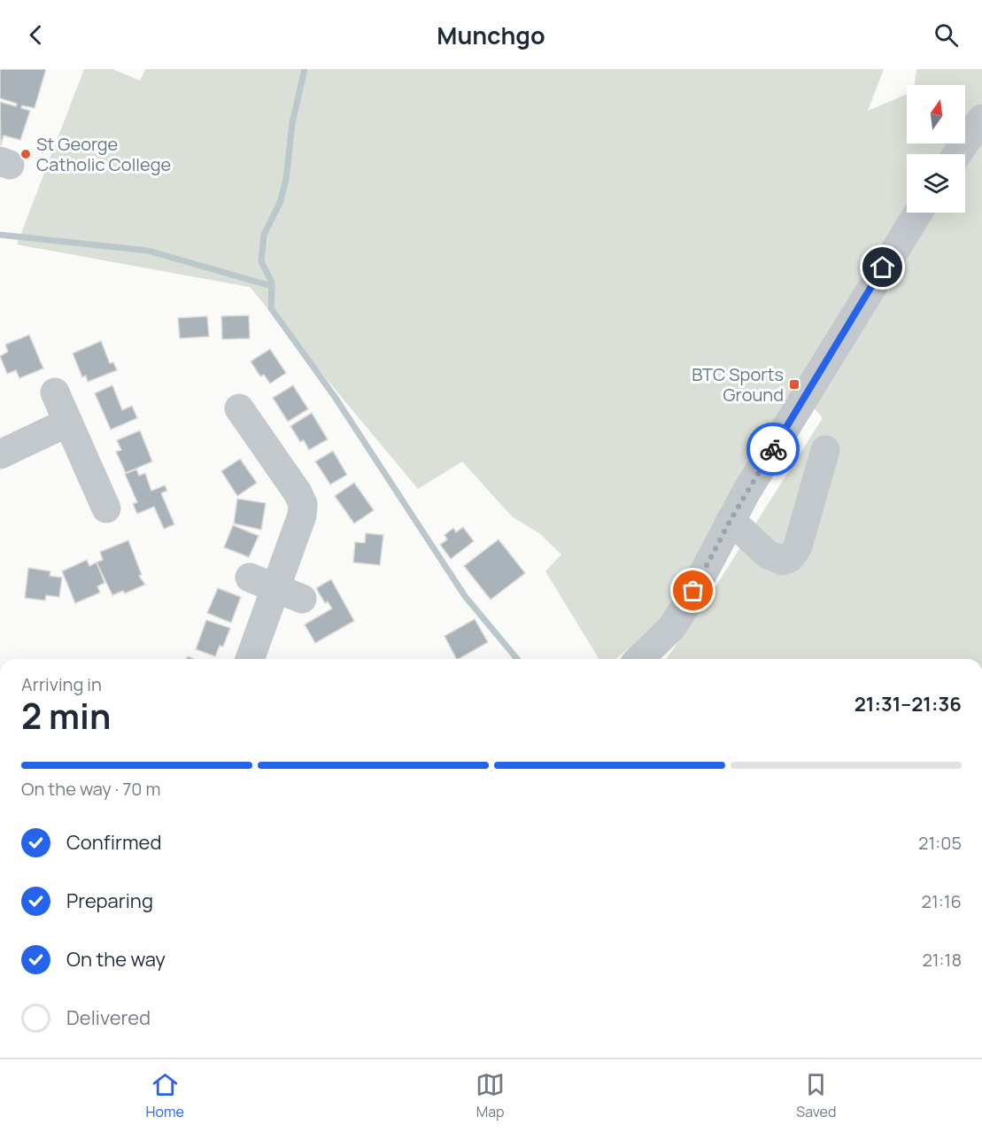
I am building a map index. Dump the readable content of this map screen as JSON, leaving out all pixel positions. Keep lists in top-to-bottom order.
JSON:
{
  "places": {
    "other": ["St George Catholic College"],
    "transit": ["BTC Sports Ground"]
  },
  "north": "top",
  "page": {
    "header": "Munchgo",
    "heading": ["2 min", "Arriving in", "21:31–21:36"],
    "bar": "On the way · 70 m",
    "list": [
      ["Confirmed", "21:05"],
      ["Preparing", "21:16"],
      ["On the way", "21:18"],
      "Delivered"
    ],
    "tabs": ["Home", "Map", "Saved"]
  }
}
